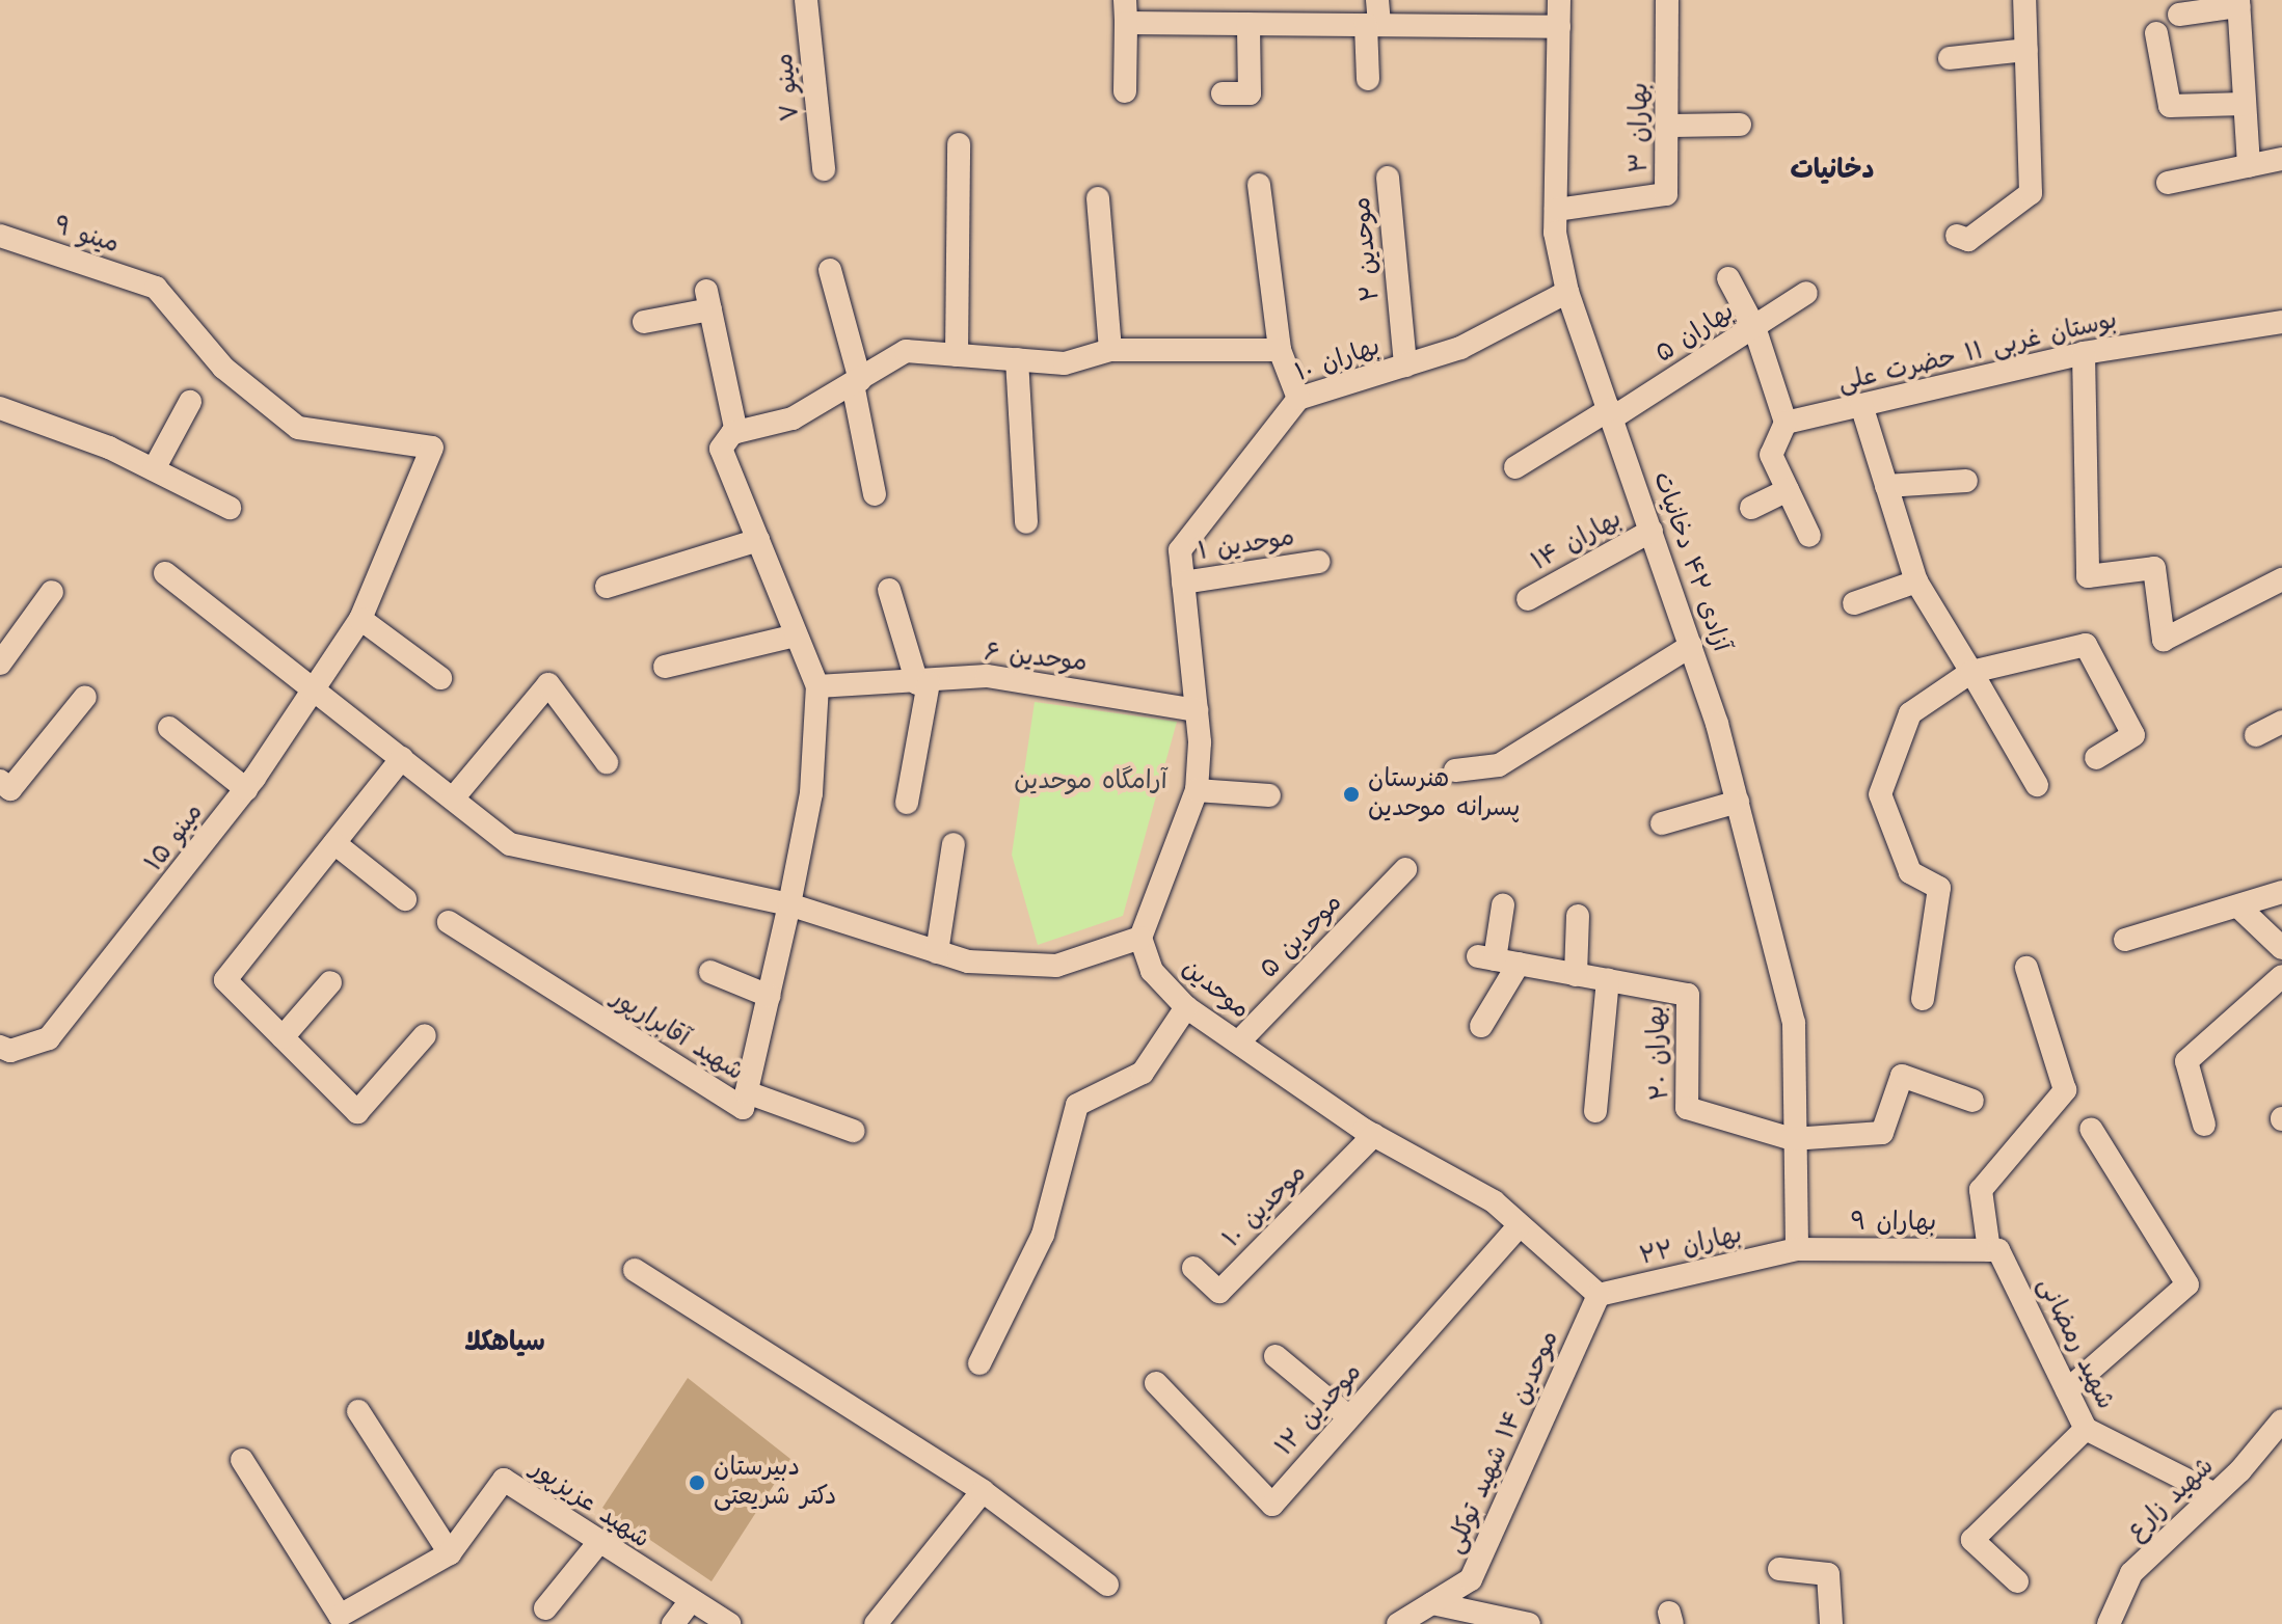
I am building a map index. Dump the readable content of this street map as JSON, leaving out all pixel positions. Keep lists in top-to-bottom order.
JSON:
{
  "streets": {
    "street": [
      "مینو ۷",
      "بهاران ۳",
      "مینو ۹",
      "موحدین ۲",
      "بهاران ۵",
      "بوستان غربی ۱۱ حضرت علی",
      "بهاران ۱۰",
      "بهاران ۱۴",
      "موحدین ۱",
      "آزادی ۴۲ دخانیات",
      "موحدین ۶",
      "مینو ۱۵",
      "موحدین ۵",
      "موحدین",
      "شهید آقابرارپور",
      "بهاران ۲۰",
      "موحدین ۱۰",
      "بهاران ۹",
      "بهاران ۲۲",
      "شهید رمضانی",
      "موحدین ۱۲",
      "موحدین ۱۴ شهید توکلی",
      "شهید زارع",
      "شهید عزیزپور"
    ]
  },
  "crossings": [
    ["بهاران ۳", "آزادی ۴۲ دخانیات"],
    ["مینو ۹", "مینو ۱۵"],
    ["موحدین ۲", "بهاران ۱۰"],
    ["بهاران ۵", "آزادی ۴۲ دخانیات"],
    ["بهاران ۱۰", "موحدین ۱"],
    ["بهاران ۱۰", "آزادی ۴۲ دخانیات"],
    ["بهاران ۱۴", "آزادی ۴۲ دخانیات"],
    ["آزادی ۴۲ دخانیات", "بهاران ۲۰"],
    ["آزادی ۴۲ دخانیات", "بهاران ۹"],
    ["آزادی ۴۲ دخانیات", "بهاران ۲۲"],
    ["موحدین ۶", "شهید آقابرارپور"],
    ["موحدین ۵", "موحدین"],
    ["موحدین", "موحدین ۱۰"],
    ["موحدین", "بهاران ۲۲"],
    ["موحدین", "موحدین ۱۲"],
    ["موحدین", "موحدین ۱۴ شهید توکلی"],
    ["بهاران ۹", "بهاران ۲۲"],
    ["بهاران ۹", "شهید رمضانی"],
    ["بهاران ۲۲", "موحدین ۱۴ شهید توکلی"],
    ["شهید رمضانی", "شهید زارع"]
  ],
  "districts": ["دخانیات", "سیاهکلا"],
  "parks": ["آرامگاه موحدین"],
  "places": ["هنرستان پسرانه موحدین", "دبیرستان دکتر شریعتی"]
}
